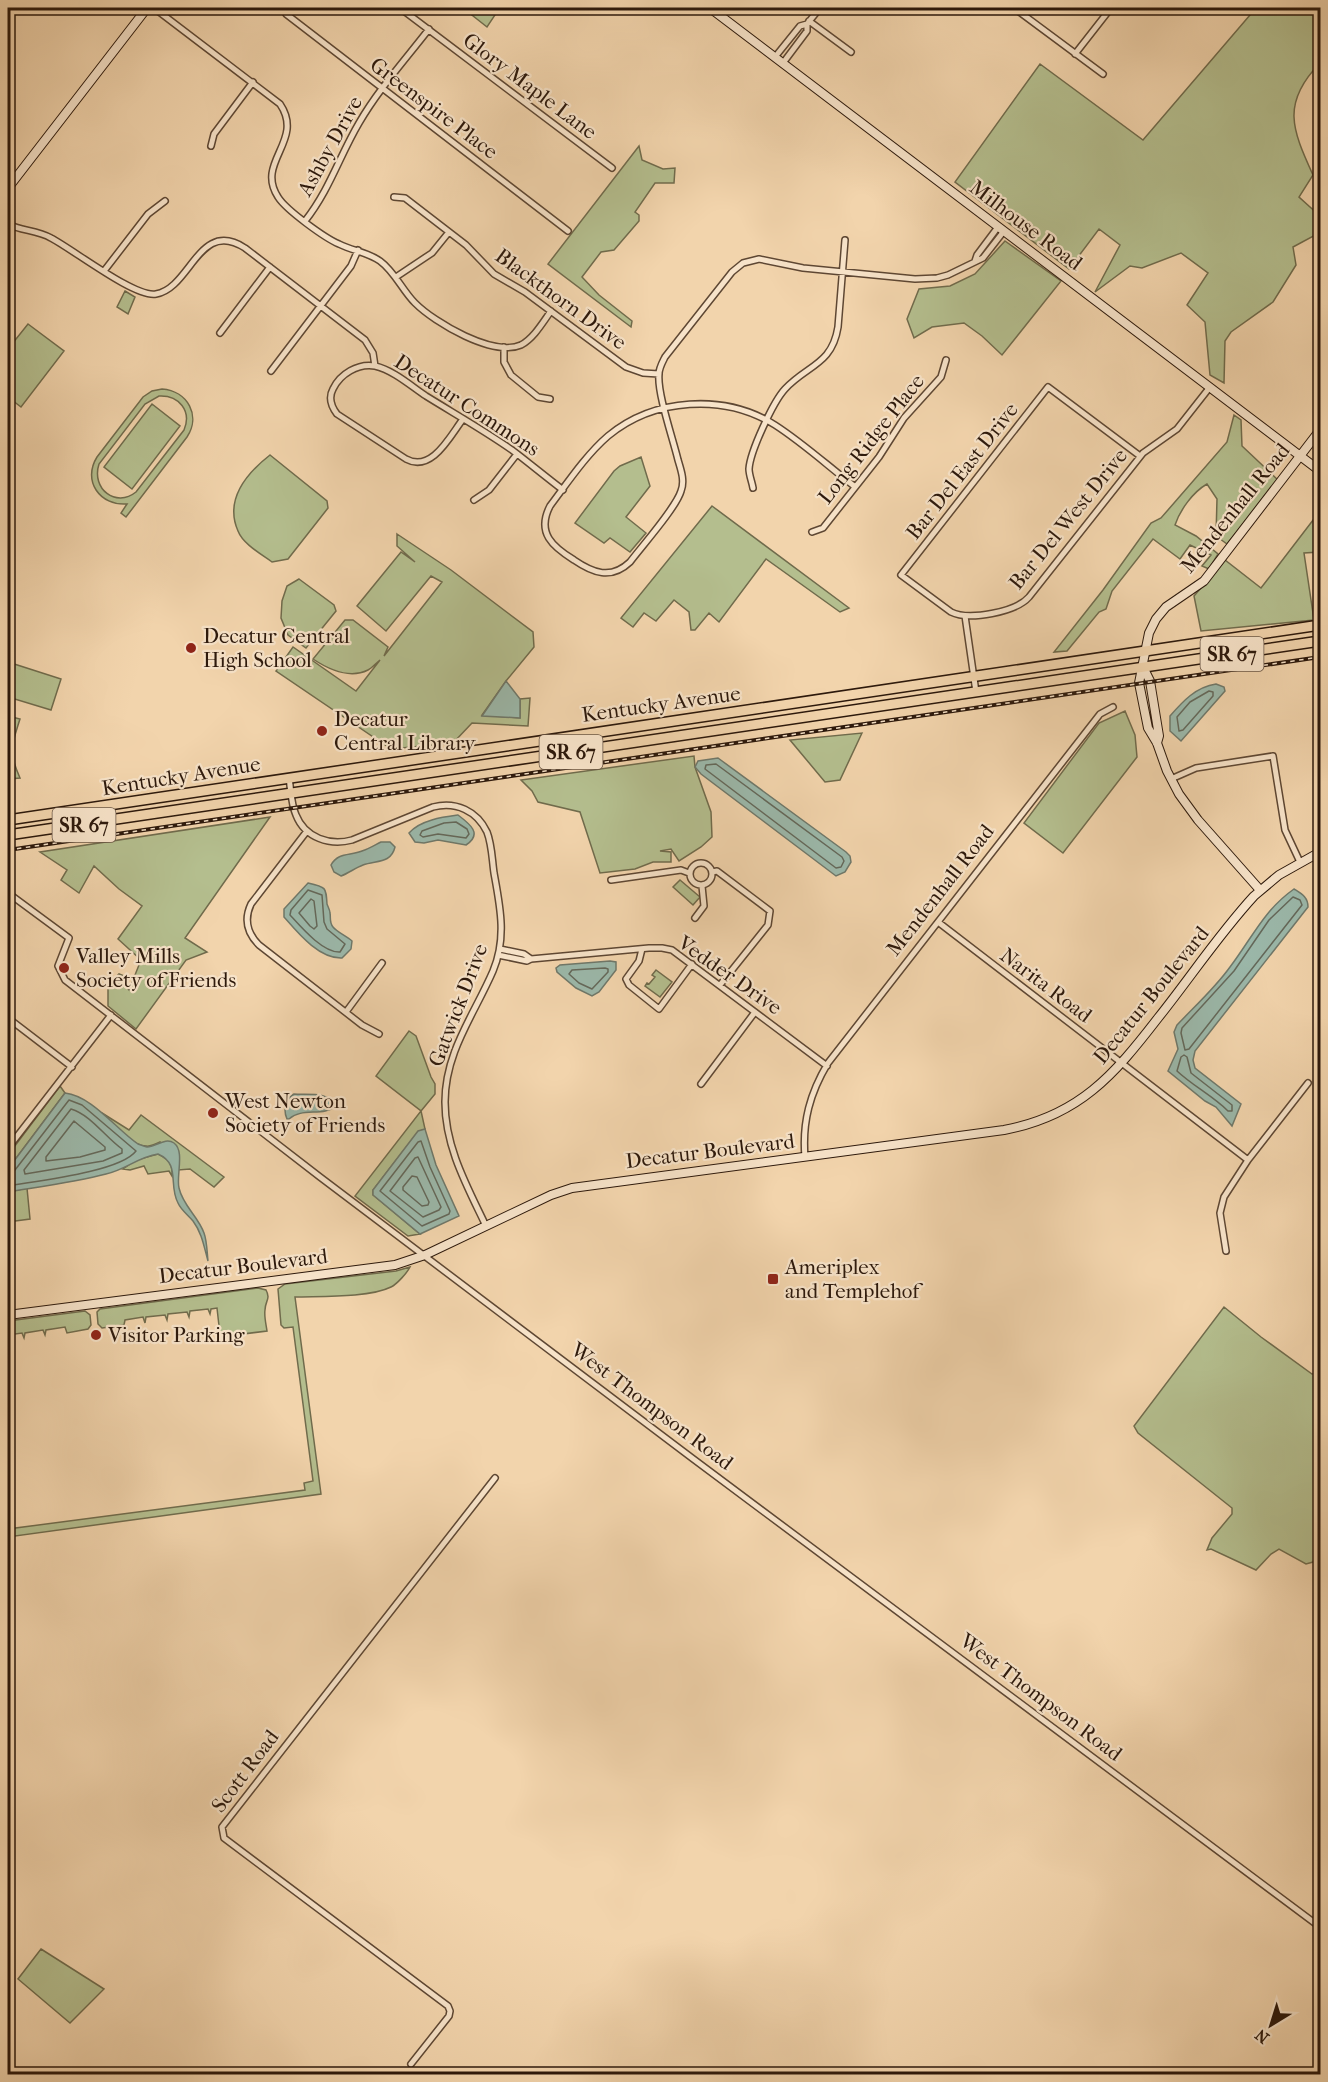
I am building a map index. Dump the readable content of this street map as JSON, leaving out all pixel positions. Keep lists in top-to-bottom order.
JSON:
{
  "streets": {
    "main road": ["SR 67", "Kentucky Avenue"],
    "street": [
      "Glory Maple Lane",
      "Greenspire Place",
      "Ashby Drive",
      "Milhouse Road",
      "Blackthorn Drive",
      "Decatur Commons",
      "Long Ridge Place",
      "Bar Del East Drive",
      "Mendenhall Road",
      "Bar Del West Drive",
      "Vedder Drive",
      "Narita Road",
      "Decatur Boulevard",
      "Gatwick Drive",
      "West Thompson Road",
      "Scott Road"
    ]
  },
  "crossings": [
    ["Glory Maple Lane", "Ashby Drive"],
    ["Greenspire Place", "Ashby Drive"],
    ["Milhouse Road", "Mendenhall Road"],
    ["Milhouse Road", "Bar Del West Drive"],
    ["Bar Del East Drive", "Bar Del West Drive"],
    ["Mendenhall Road", "Kentucky Avenue"],
    ["Mendenhall Road", "Vedder Drive"],
    ["Mendenhall Road", "Narita Road"],
    ["Mendenhall Road", "Decatur Boulevard"],
    ["Vedder Drive", "Gatwick Drive"],
    ["Narita Road", "Decatur Boulevard"],
    ["Decatur Boulevard", "Gatwick Drive"],
    ["Decatur Boulevard", "West Thompson Road"]
  ],
  "places": {
    "other": [
      "Decatur Central High School",
      "Decatur Central Library",
      "Valley Mills Society of Friends",
      "West Newton Society of Friends",
      "Visitor Parking"
    ],
    "transit": ["Ameriplex and Templehof"]
  },
  "north": "bottom left"
}
